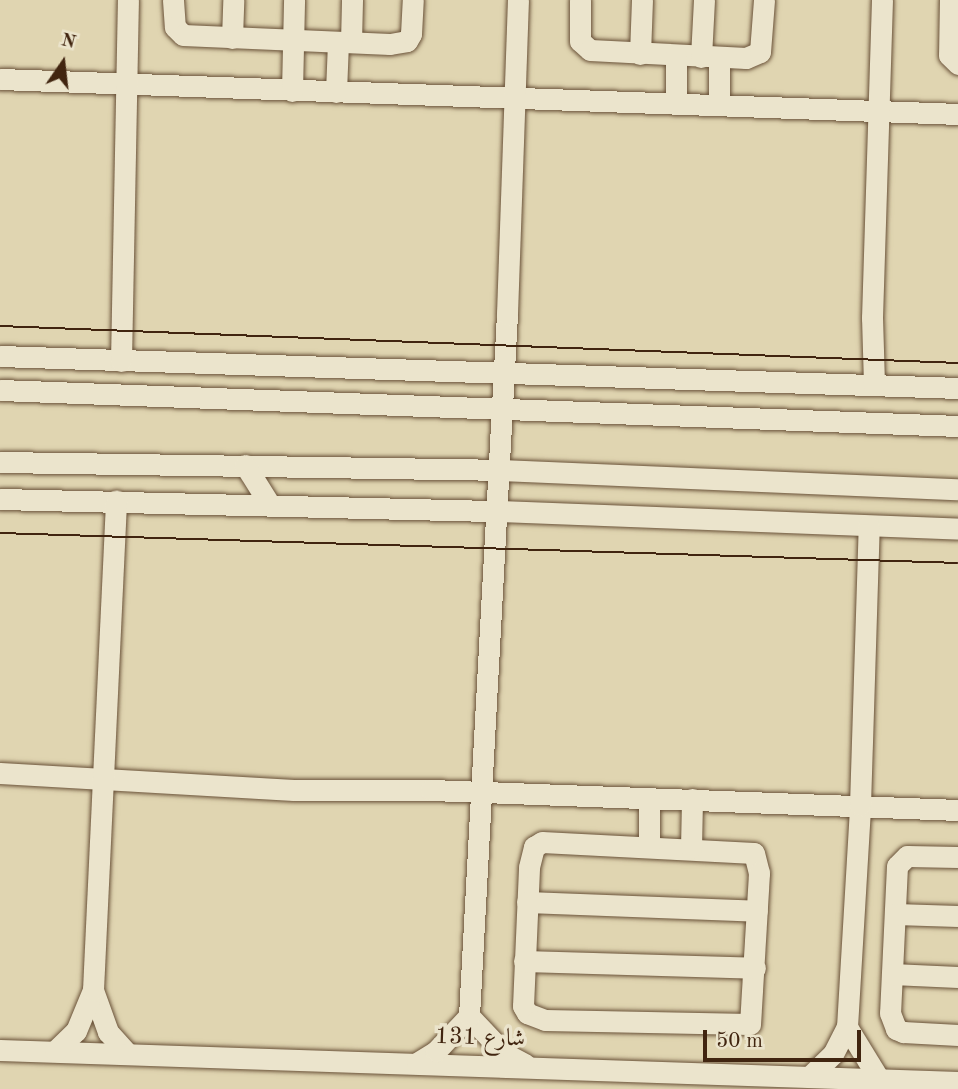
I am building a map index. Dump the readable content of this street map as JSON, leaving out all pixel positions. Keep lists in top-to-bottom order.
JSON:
{
  "streets": {
    "street": ["شارع 131"]
  },
  "scale_bar": "50 m",
  "north": "top"
}
